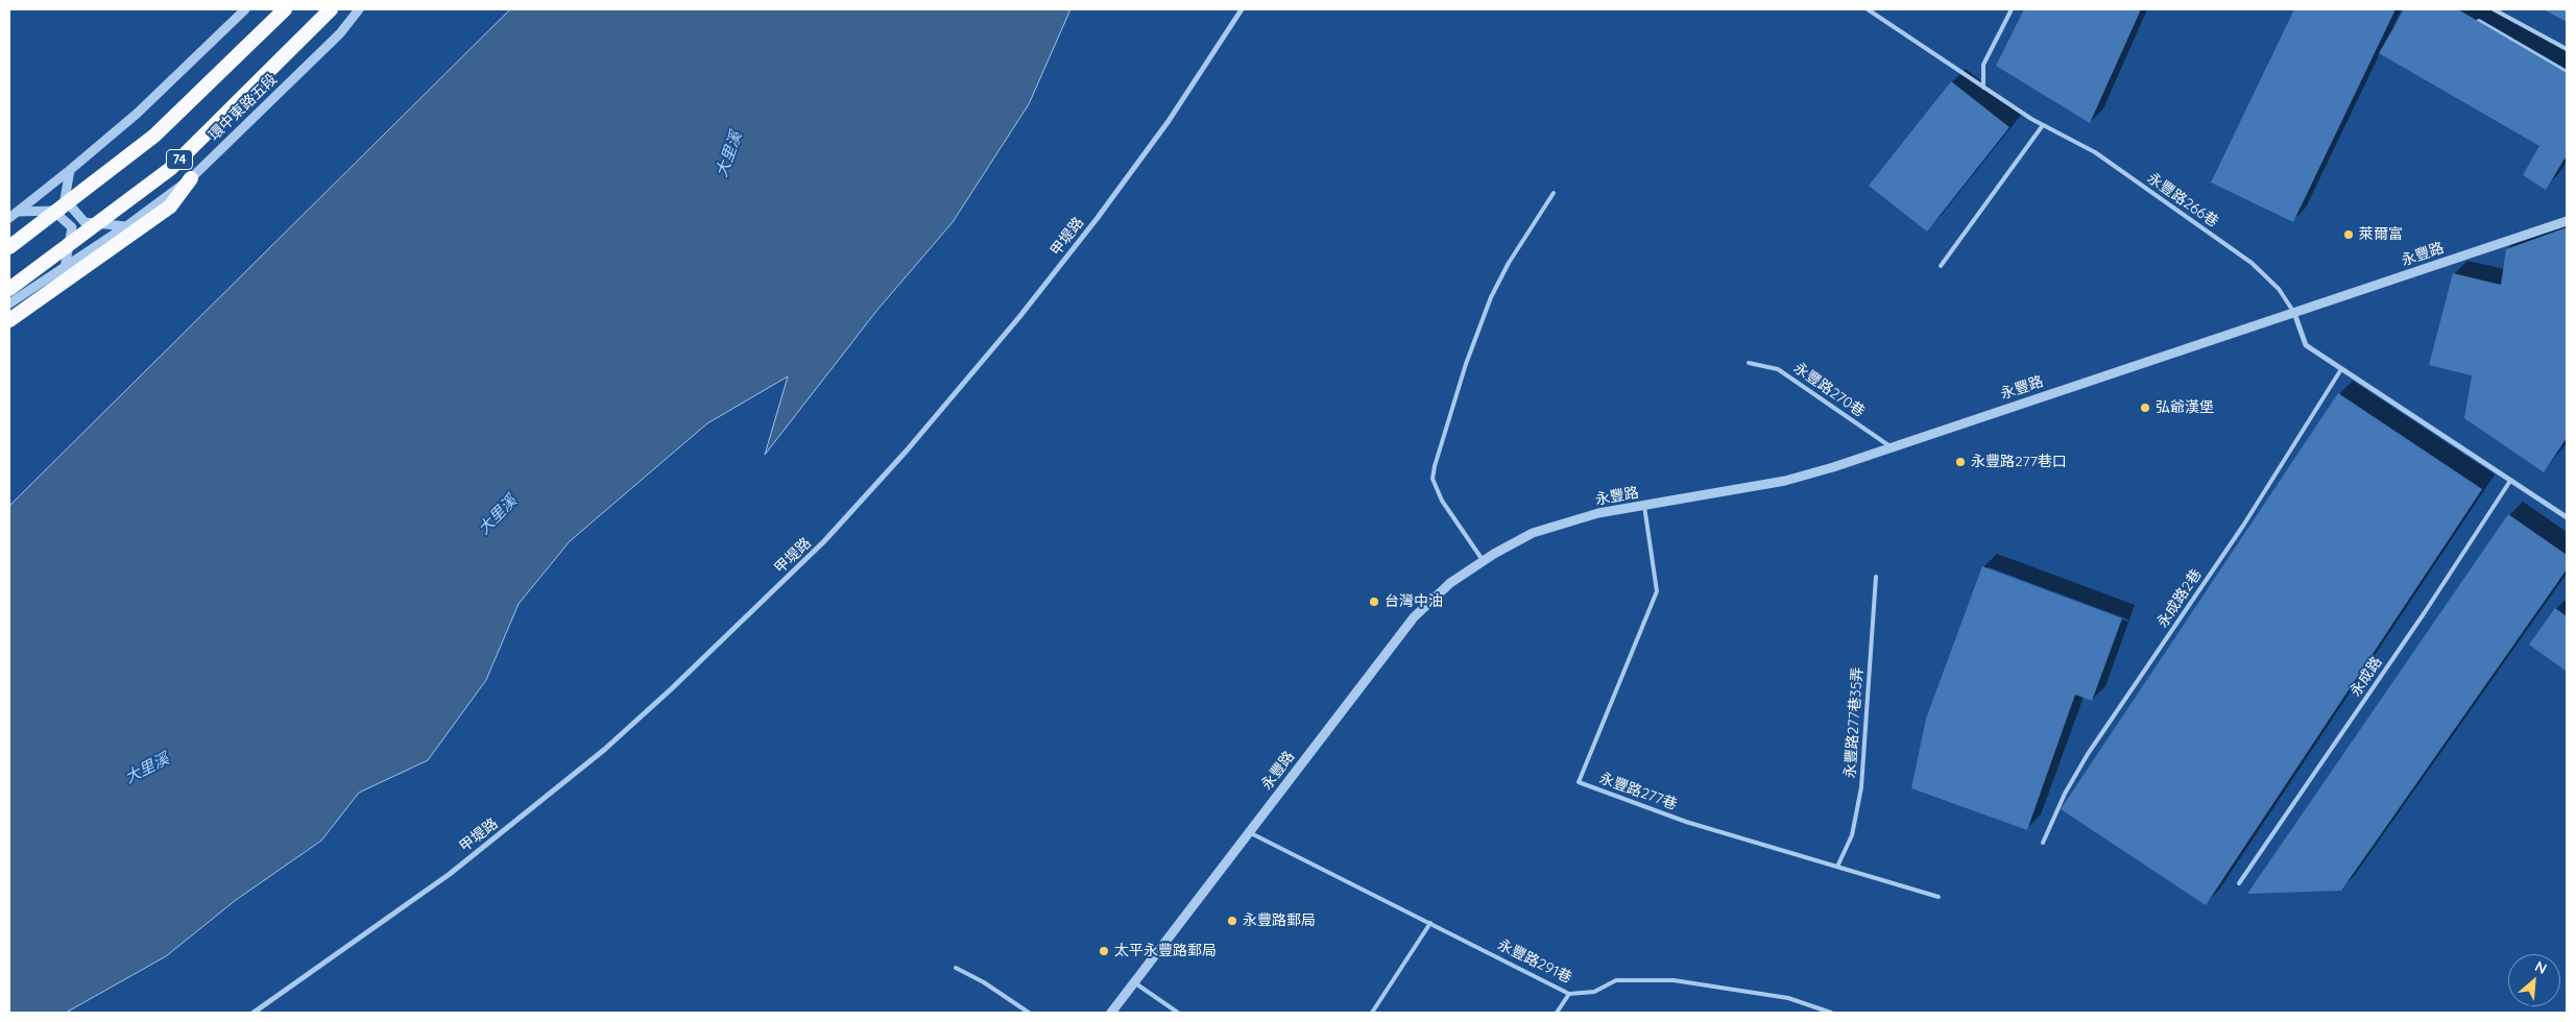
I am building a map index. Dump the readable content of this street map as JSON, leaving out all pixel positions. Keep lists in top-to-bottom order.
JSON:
{
  "streets": {
    "highway": ["74"],
    "street": ["環中東路五段", "甲堤路", "永豐路"],
    "lane": [
      "永豐路266巷",
      "永豐路270巷",
      "永成路2巷",
      "永成路",
      "永豐路277巷35弄",
      "永豐路277巷",
      "永豐路291巷"
    ]
  },
  "crossings": [
    ["永豐路266巷", "永豐路"],
    ["永豐路", "永豐路270巷"],
    ["永豐路", "永豐路277巷"],
    ["永豐路", "永豐路291巷"],
    ["永豐路277巷35弄", "永豐路277巷"]
  ],
  "water": ["大里溪"],
  "places": [
    "萊爾富",
    "弘爺漢堡",
    "永豐路277巷口",
    "台灣中油",
    "永豐路郵局",
    "太平永豐路郵局"
  ],
  "north": "top right"
}
